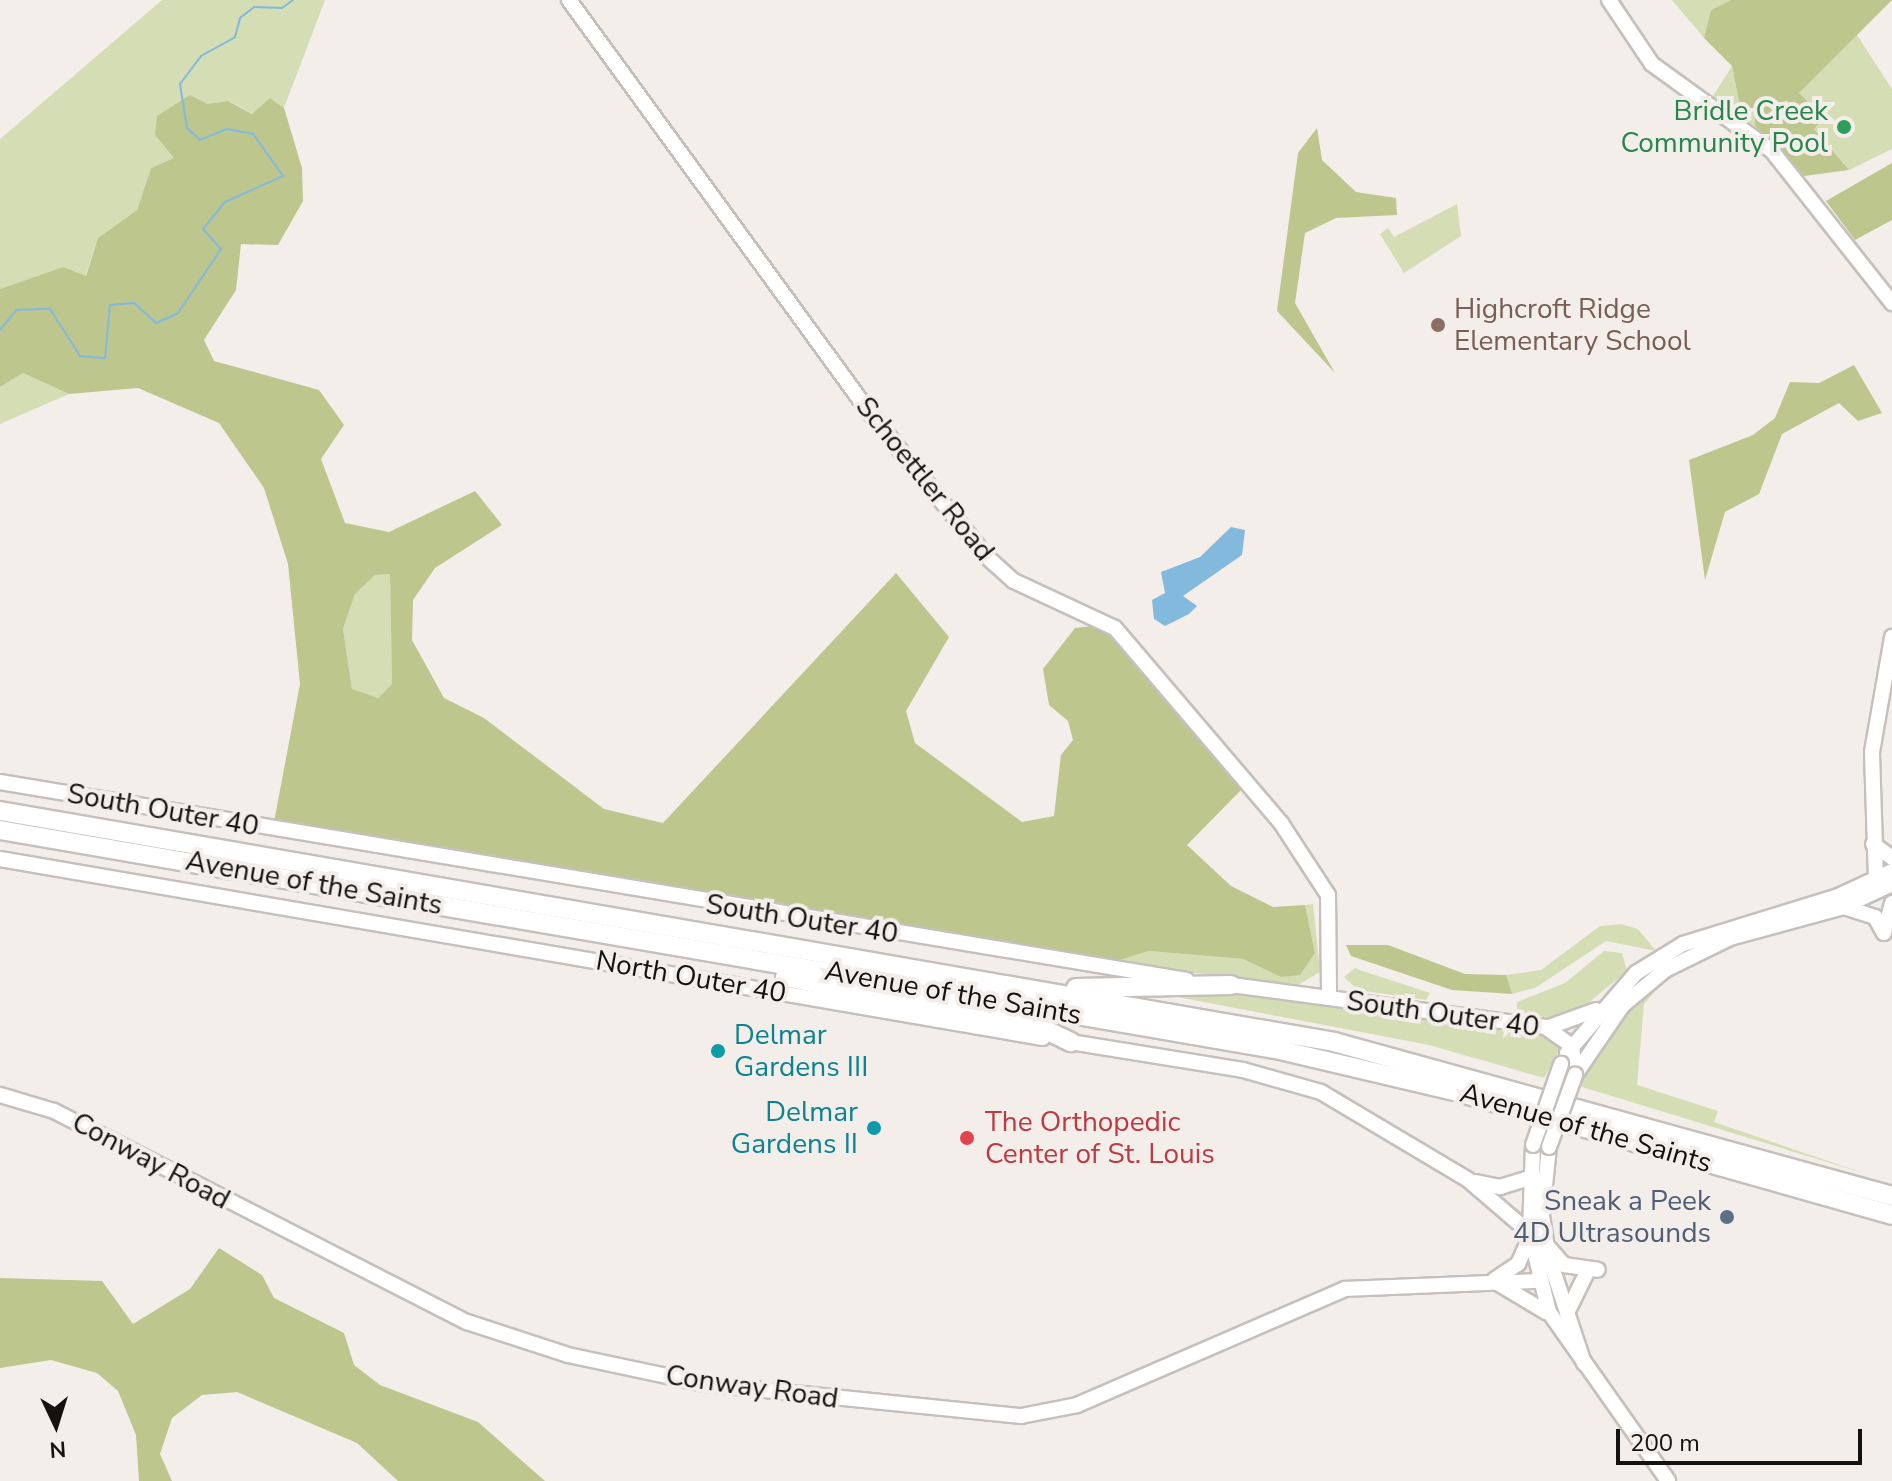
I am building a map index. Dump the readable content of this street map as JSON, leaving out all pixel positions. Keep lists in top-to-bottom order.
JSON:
{
  "streets": {
    "highway": ["Avenue of the Saints"],
    "street": [
      "Schoettler Road",
      "South Outer 40",
      "North Outer 40",
      "Conway Road"
    ]
  },
  "crossings": [
    ["Schoettler Road", "South Outer 40"]
  ],
  "places": [
    "Bridle Creek Community Pool",
    "Highcroft Ridge Elementary School",
    "Delmar Gardens III",
    "Delmar Gardens II",
    "The Orthopedic Center of St. Louis",
    "Sneak a Peek 4D Ultrasounds"
  ],
  "scale_bar": "200 m",
  "north": "bottom"
}
